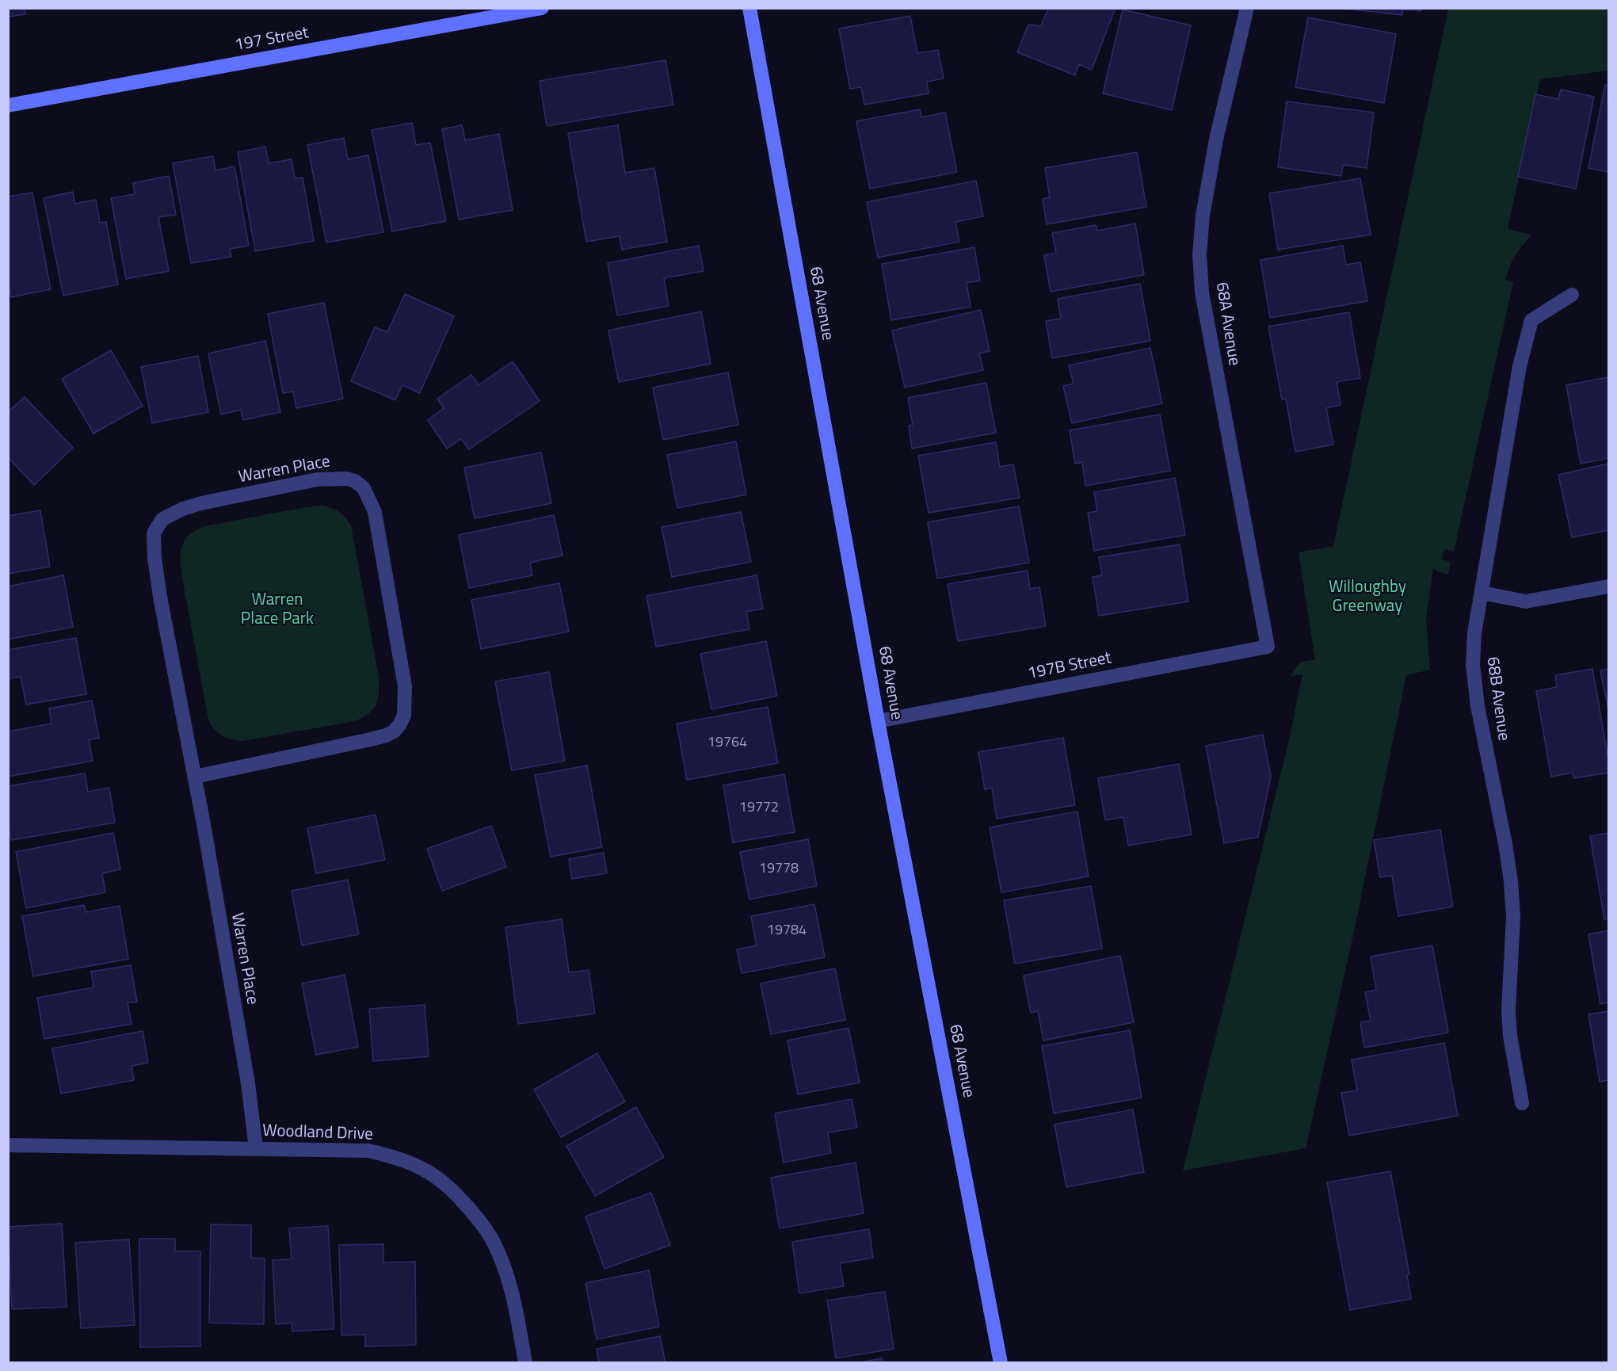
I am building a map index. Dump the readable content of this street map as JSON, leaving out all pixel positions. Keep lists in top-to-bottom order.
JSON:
{
  "streets": {
    "street": [
      "197 Street",
      "68 Avenue",
      "68A Avenue",
      "Warren Place",
      "197B Street",
      "68B Avenue",
      "Woodland Drive"
    ]
  },
  "crossings": [
    ["68 Avenue", "197B Street"],
    ["68A Avenue", "197B Street"],
    ["Warren Place", "Woodland Drive"]
  ],
  "parks": ["Willoughby Greenway", "Warren Place Park"],
  "house_numbers": [
    "19764",
    "19772",
    "19778",
    "19784"
  ]
}
